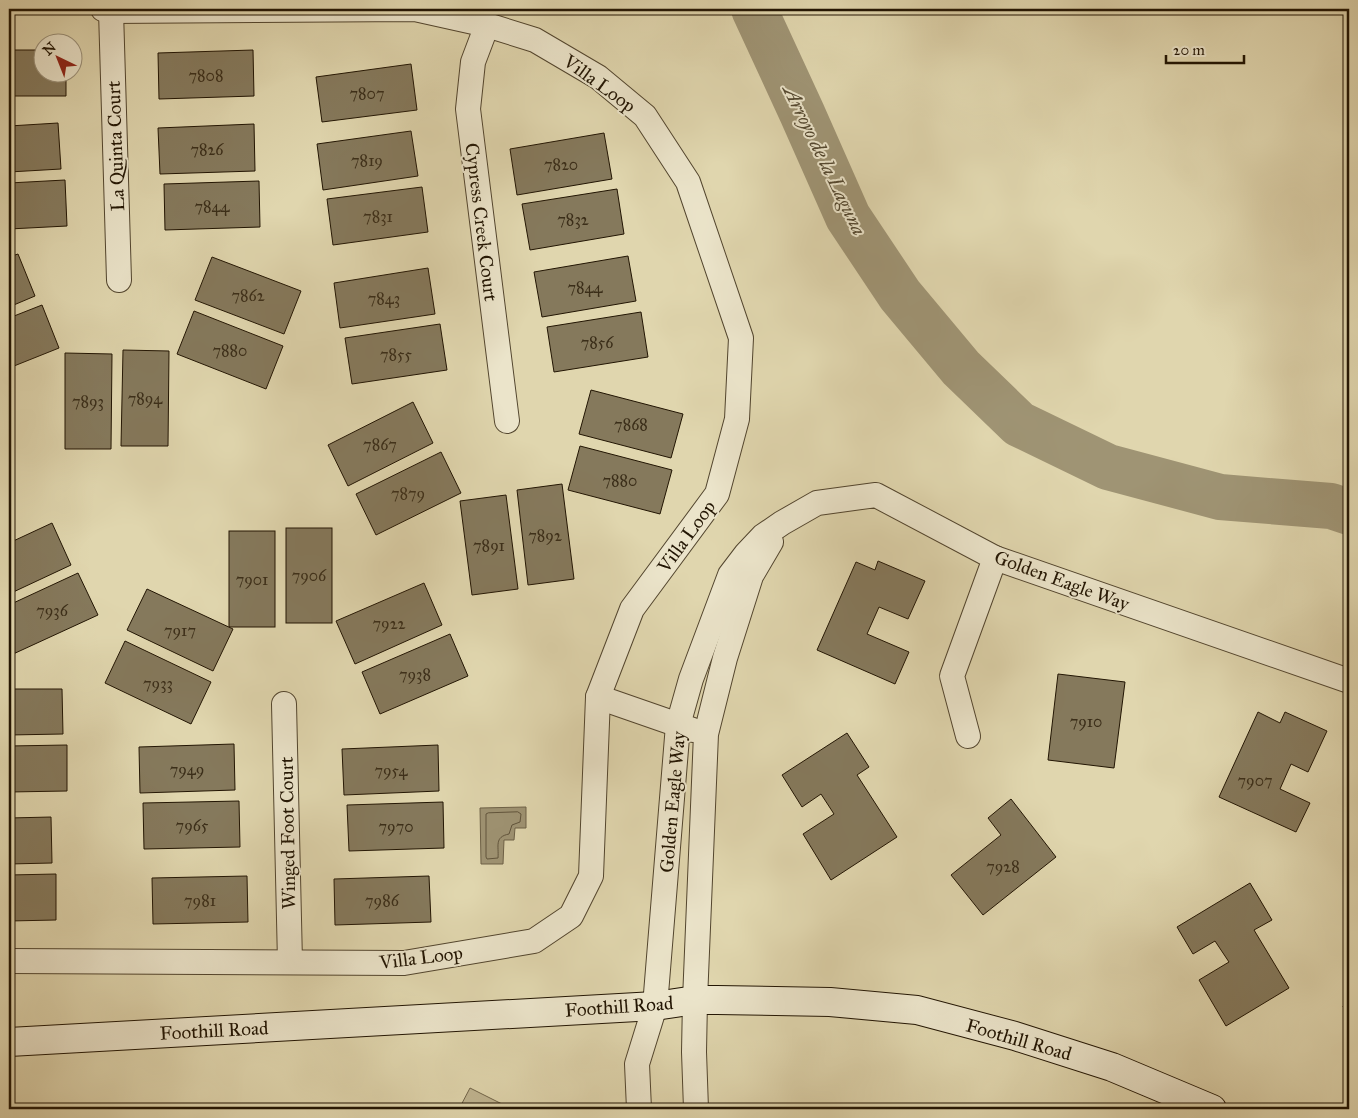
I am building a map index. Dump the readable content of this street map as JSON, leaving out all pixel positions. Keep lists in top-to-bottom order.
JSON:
{
  "streets": {
    "main road": ["Foothill Road"],
    "street": [
      "Villa Loop",
      "La Quinta Court",
      "Cypress Creek Court",
      "Golden Eagle Way",
      "Winged Foot Court"
    ]
  },
  "crossings": [
    ["Villa Loop", "La Quinta Court"],
    ["Villa Loop", "Cypress Creek Court"],
    ["Villa Loop", "Winged Foot Court"],
    ["Golden Eagle Way", "Foothill Road"]
  ],
  "water": ["Arroyo de la Laguna"],
  "house_numbers": [
    "7808",
    "7807",
    "7826",
    "7819",
    "7820",
    "7844",
    "7831",
    "7832",
    "7844",
    "7862",
    "7843",
    "7856",
    "7880",
    "7855",
    "7894",
    "7893",
    "7868",
    "7867",
    "7880",
    "7879",
    "7892",
    "7891",
    "7906",
    "7901",
    "7936",
    "7922",
    "7917",
    "7938",
    "7933",
    "7910",
    "7949",
    "7954",
    "7907",
    "7965",
    "7970",
    "7928",
    "7981",
    "7986"
  ],
  "scale_bar": "20 m",
  "north": "top left"
}
